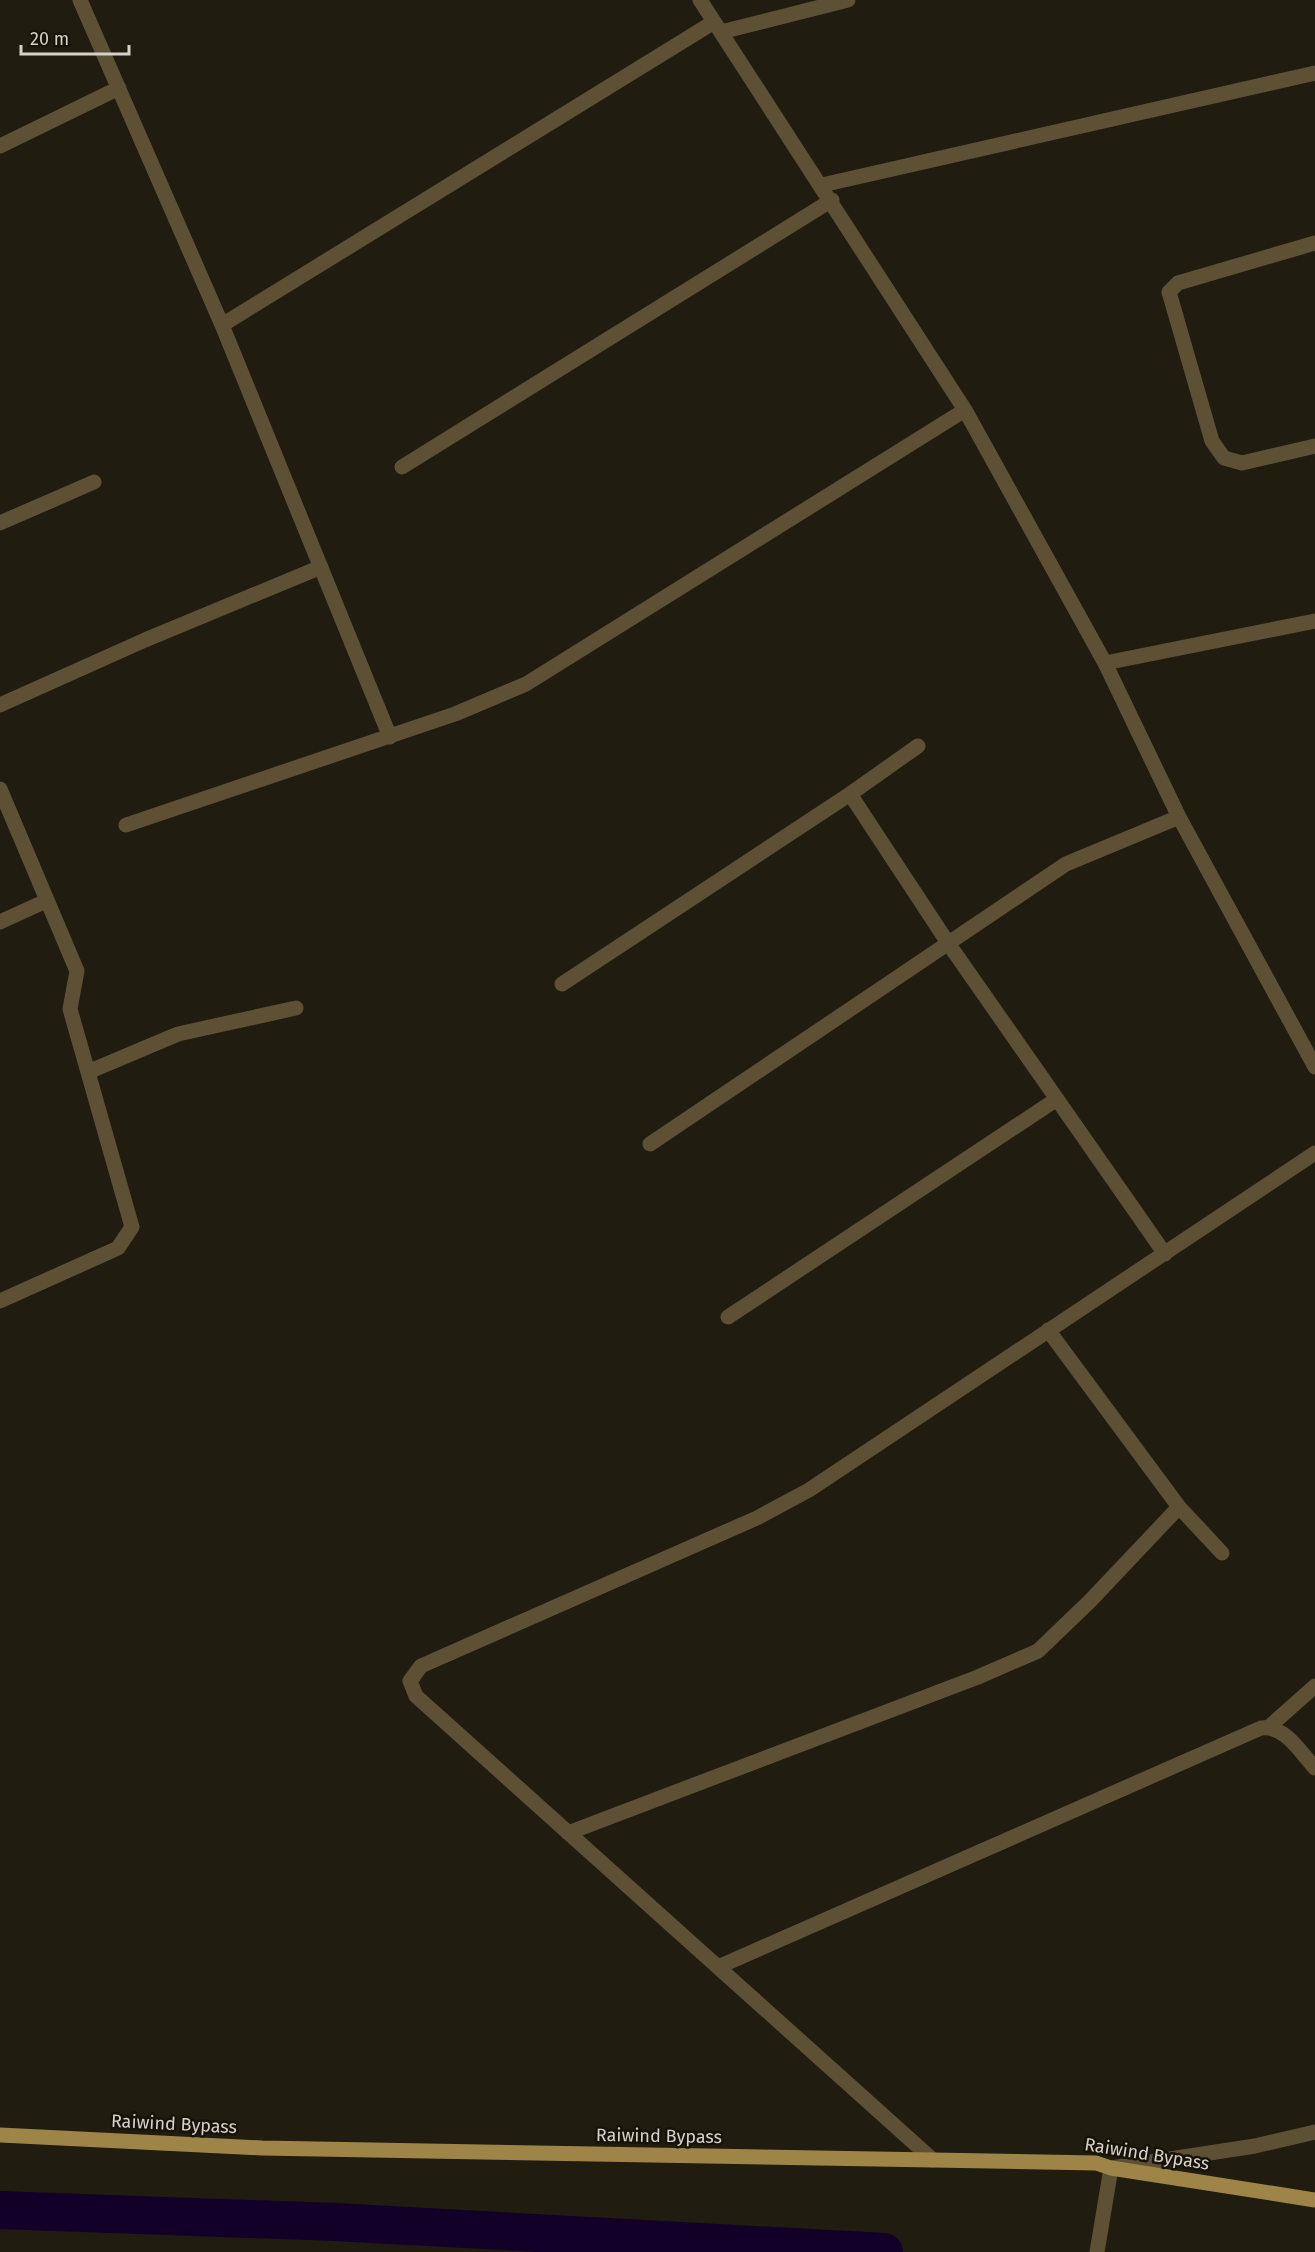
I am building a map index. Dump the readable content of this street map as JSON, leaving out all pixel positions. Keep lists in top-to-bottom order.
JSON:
{
  "streets": {
    "main road": ["Raiwind Bypass"]
  },
  "scale_bar": "20 m"
}
